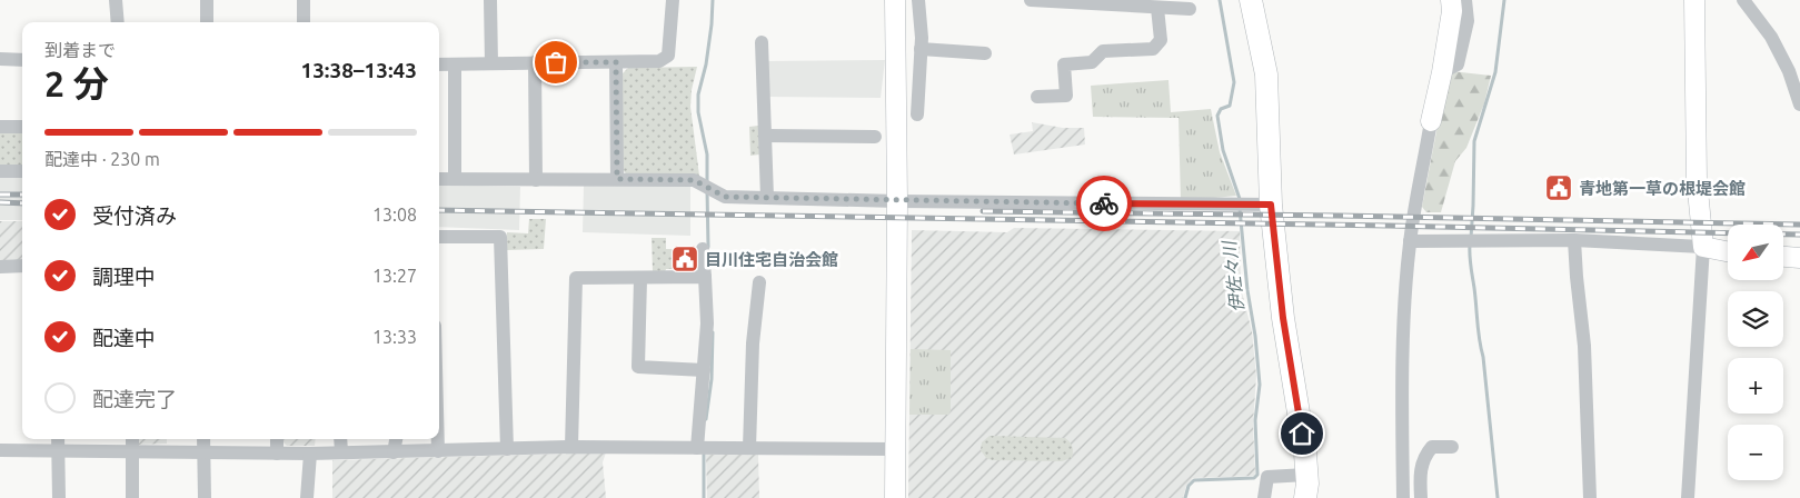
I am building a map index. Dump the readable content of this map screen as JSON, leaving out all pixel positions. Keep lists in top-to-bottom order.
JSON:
{
  "water": ["伊佐々川"],
  "places": {
    "public building": ["青地第一草の根堤会館", "目川住宅自治会館"]
  },
  "north": "bottom left",
  "page": {
    "heading": ["2 分", "到着まで", "13:38–13:43"],
    "bar": "配達中 · 230 m",
    "list": [
      ["受付済み", "13:08"],
      ["調理中", "13:27"],
      ["配達中", "13:33"],
      "配達完了"
    ],
    "map_buttons": ["+", "−"]
  }
}
